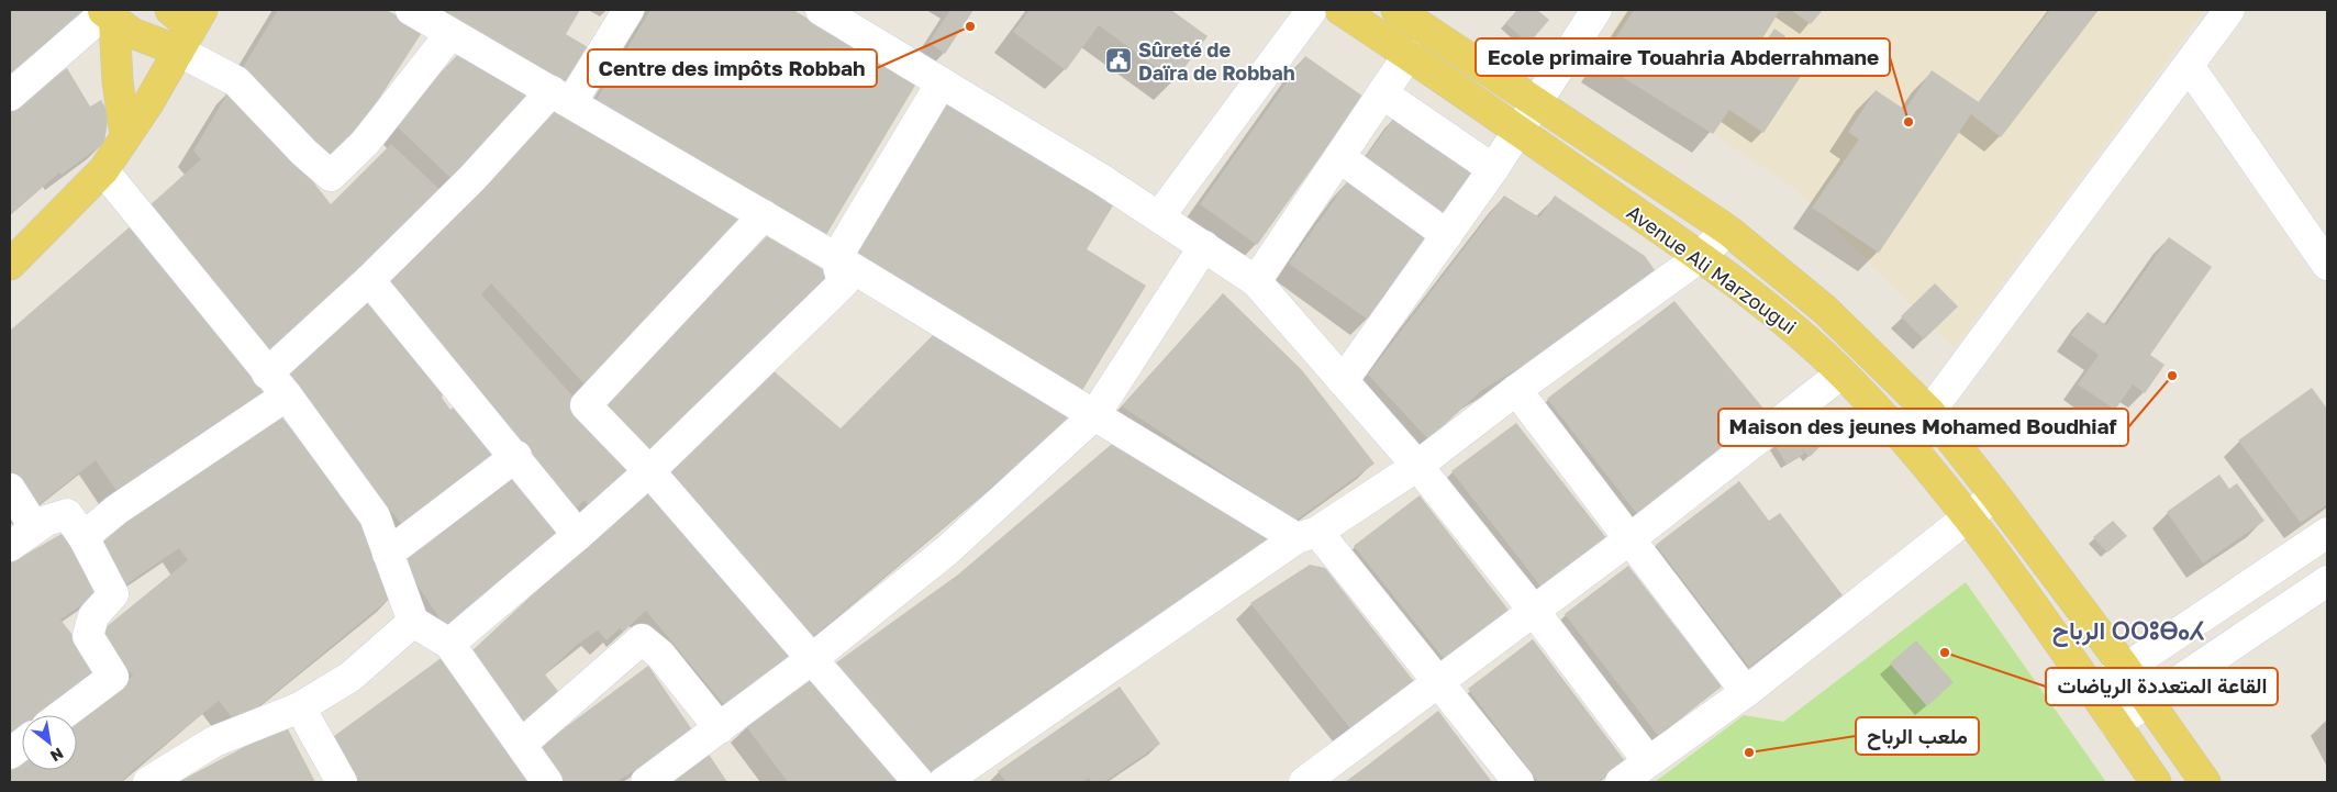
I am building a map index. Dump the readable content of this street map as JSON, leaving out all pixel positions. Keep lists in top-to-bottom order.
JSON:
{
  "streets": {
    "main road": ["Avenue Ali Marzougui"]
  },
  "districts": ["الرباح ⵔⵔⵓⴱⴰⵃ"],
  "places": {
    "other": [
      "Centre des impôts Robbah",
      "Ecole primaire Touahria Abderrahmane",
      "Maison des jeunes Mohamed Boudhiaf",
      "القاعة المتعددة الرياضات",
      "ملعب الرباح"
    ],
    "public building": ["Sûreté de Daïra de Robbah"]
  },
  "north": "bottom right"
}
